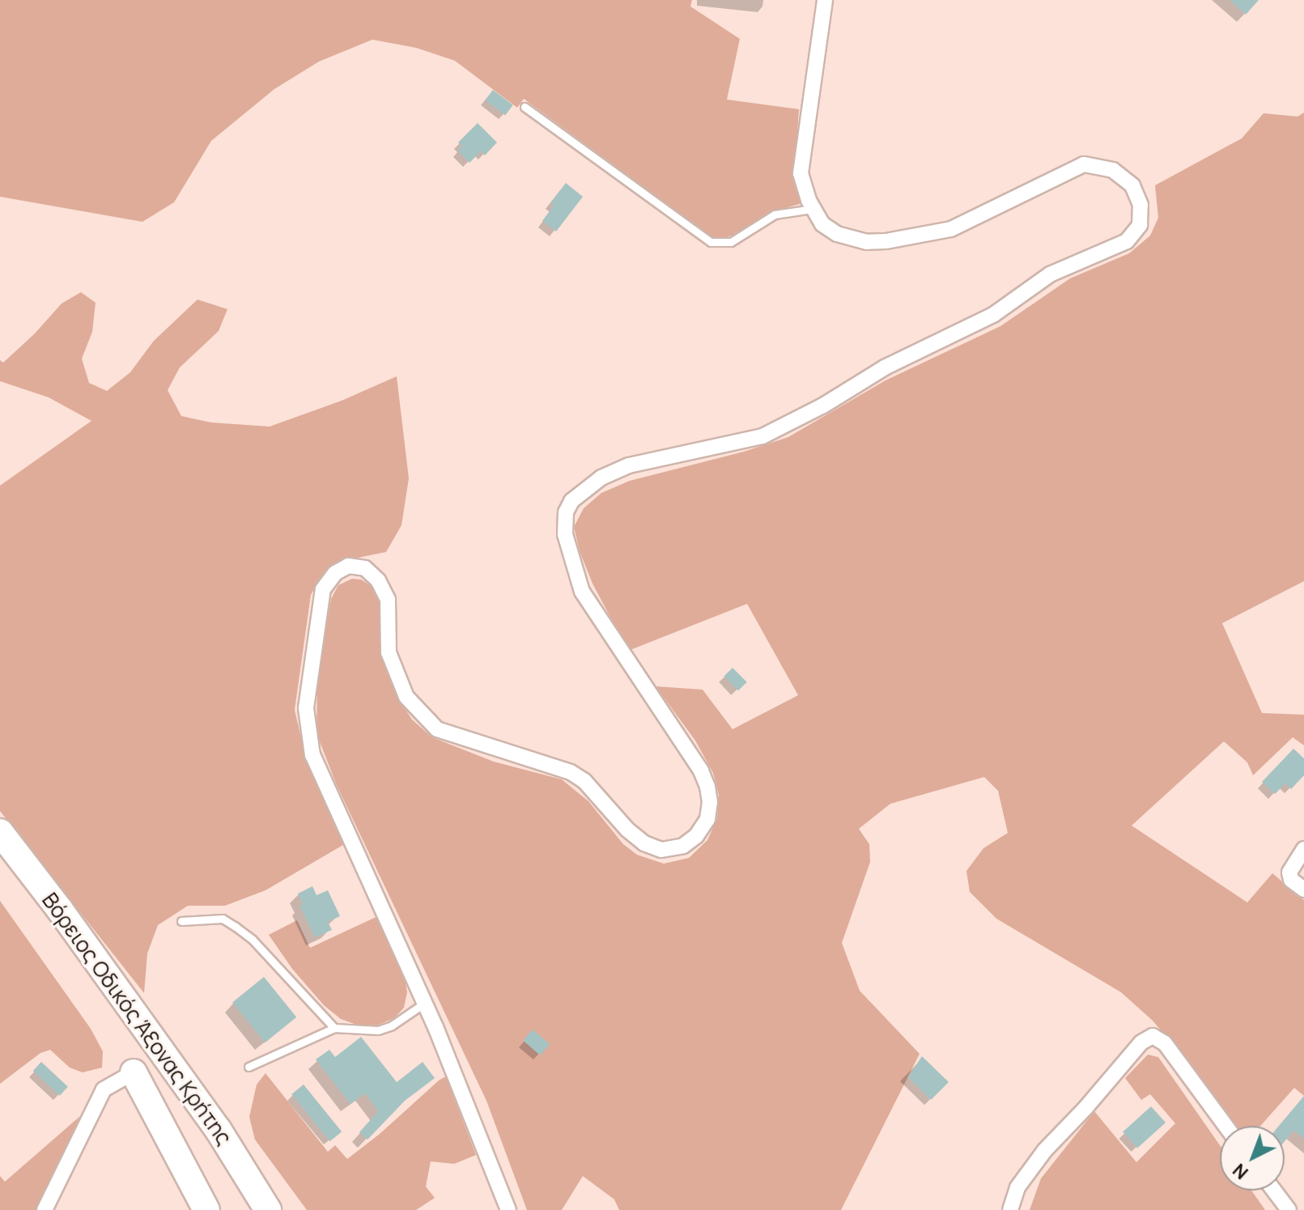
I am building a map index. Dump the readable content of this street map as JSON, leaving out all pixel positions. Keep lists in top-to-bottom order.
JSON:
{
  "streets": {
    "highway": ["Βόρειος Οδικός Άξονας Κρήτης"]
  },
  "north": "bottom left"
}
